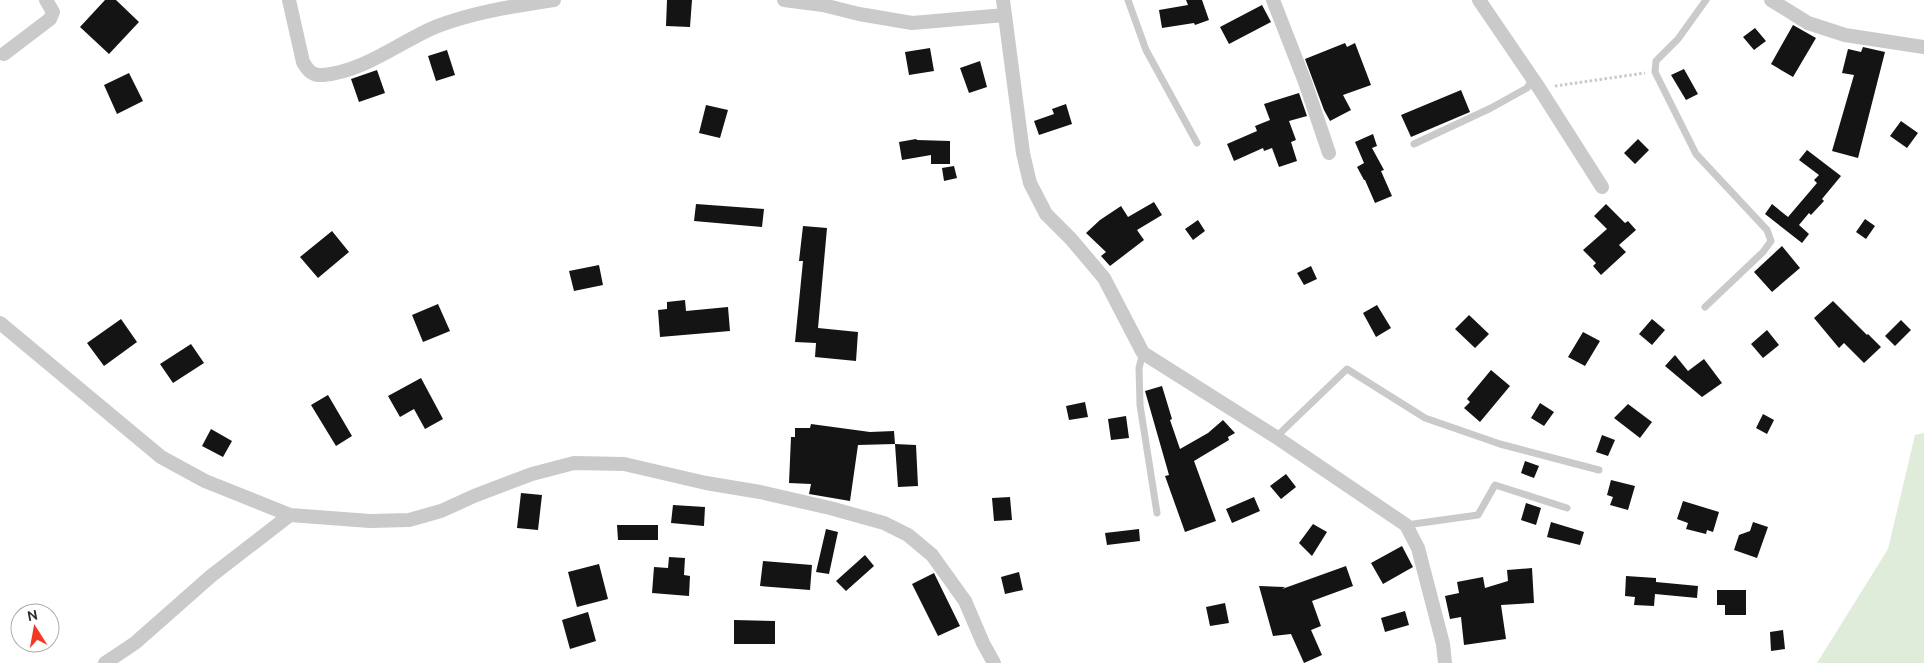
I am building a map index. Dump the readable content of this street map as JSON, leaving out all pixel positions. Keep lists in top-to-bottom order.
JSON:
{
  "north": "top"
}
